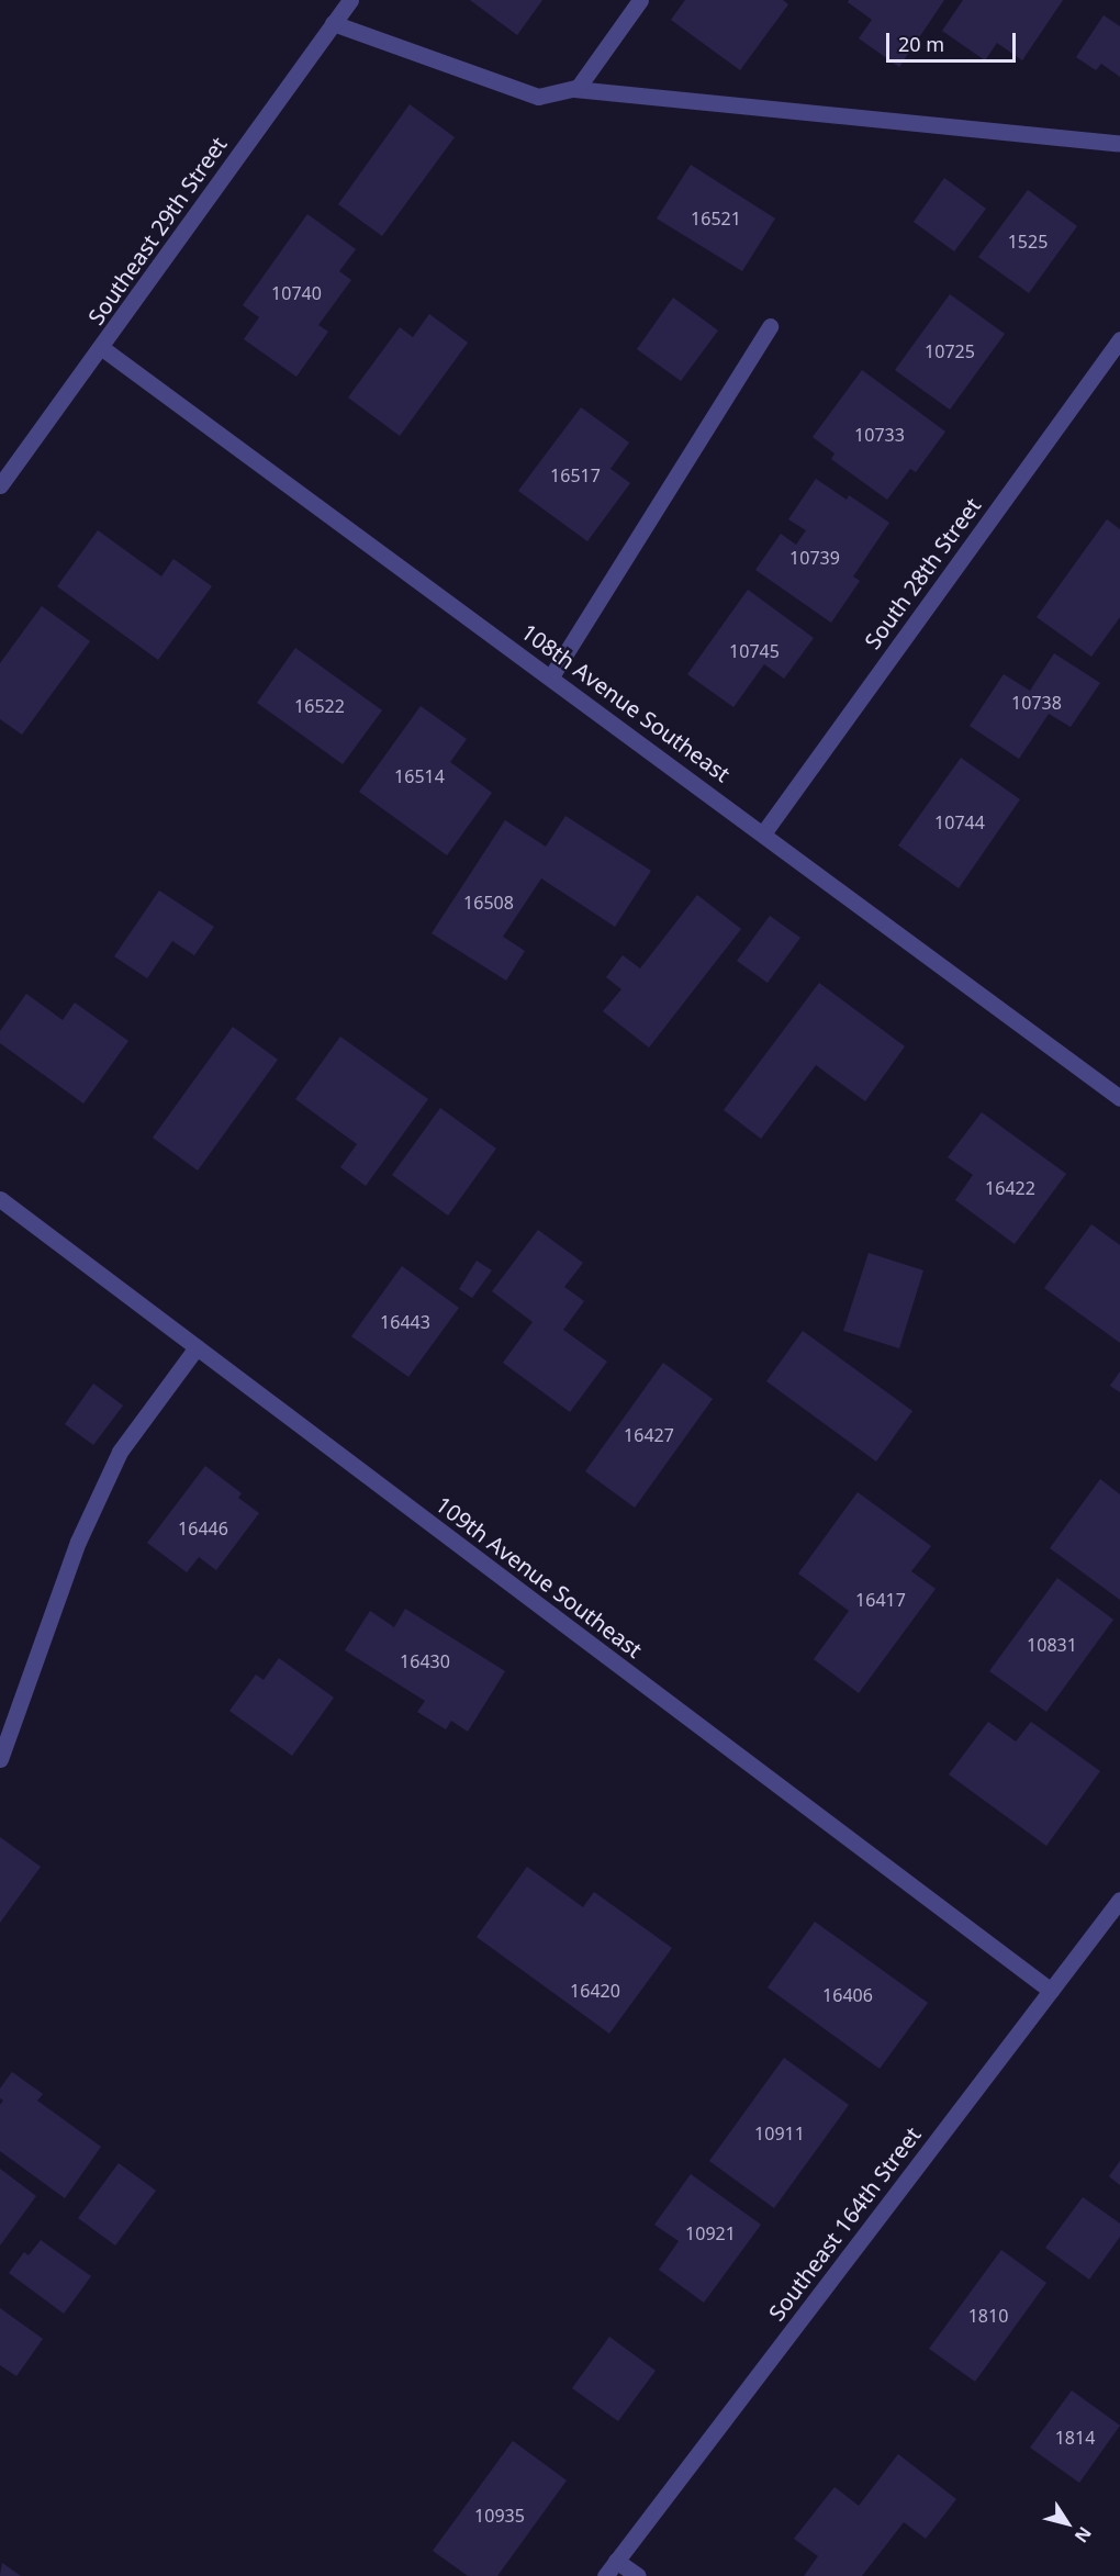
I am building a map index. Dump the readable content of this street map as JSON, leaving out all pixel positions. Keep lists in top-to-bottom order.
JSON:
{
  "streets": {
    "street": [
      "Southeast 29th Street",
      "South 28th Street",
      "108th Avenue Southeast",
      "109th Avenue Southeast",
      "Southeast 164th Street"
    ]
  },
  "crossings": [
    ["Southeast 29th Street", "108th Avenue Southeast"],
    ["South 28th Street", "108th Avenue Southeast"],
    ["109th Avenue Southeast", "Southeast 164th Street"]
  ],
  "house_numbers": [
    "16521",
    "1525",
    "10740",
    "10725",
    "10733",
    "16517",
    "10739",
    "10745",
    "10738",
    "16522",
    "16514",
    "10744",
    "16508",
    "16422",
    "16443",
    "16427",
    "16446",
    "16417",
    "10831",
    "16430",
    "16420",
    "16406",
    "10911",
    "10921",
    "1810",
    "1814",
    "10935"
  ],
  "scale_bar": "20 m",
  "north": "bottom right"
}
